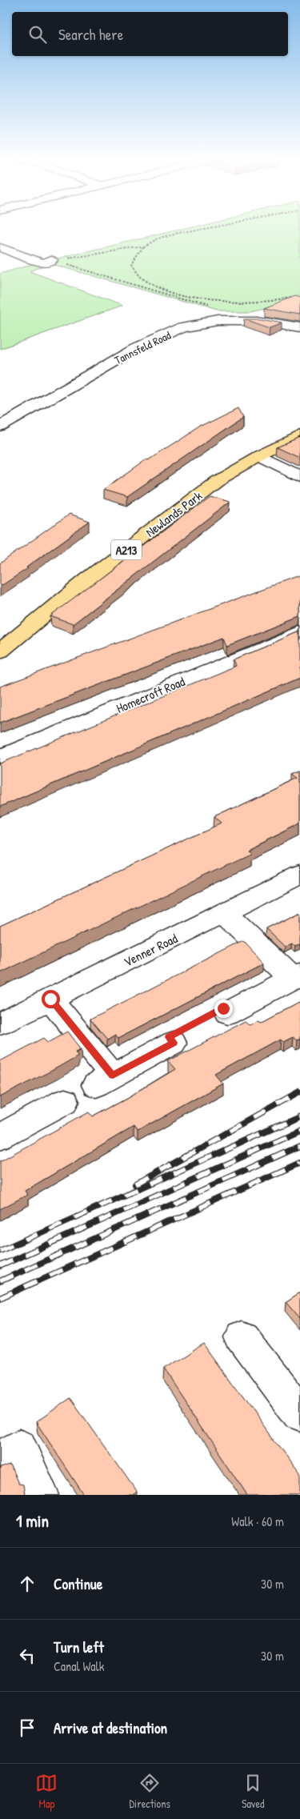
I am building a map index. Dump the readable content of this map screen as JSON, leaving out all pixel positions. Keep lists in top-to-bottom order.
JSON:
{
  "streets": {
    "main road": ["Newlands Park", "A213"],
    "street": ["Tannsfeld Road", "Homecroft Road", "Venner Road"]
  },
  "page": {
    "search": "Search here",
    "heading": ["1 min", "Walk · 60 m"],
    "list": [
      ["Continue", "30 m"],
      ["Turn left", "Canal Walk", "30 m"],
      "Arrive at destination"
    ],
    "nav": ["Map", "Directions", "Saved"]
  }
}
